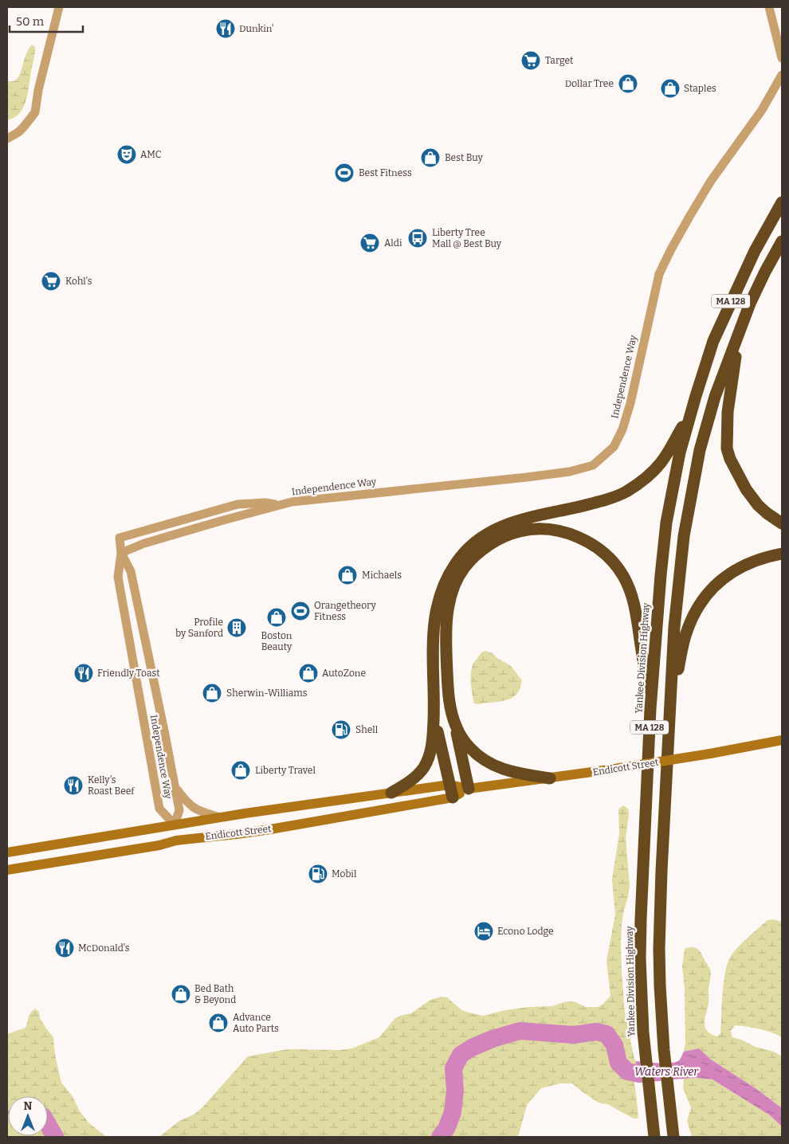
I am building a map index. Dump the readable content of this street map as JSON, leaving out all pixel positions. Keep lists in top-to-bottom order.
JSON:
{
  "streets": {
    "highway": ["MA 128", "Yankee Division Highway"],
    "main road": ["Endicott Street"],
    "street": ["Independence Way"]
  },
  "crossings": [
    ["Independence Way", "Endicott Street"]
  ],
  "water": ["Waters River"],
  "places": {
    "restaurant": [
      "Dunkin'",
      "Friendly Toast",
      "Kelly's Roast Beef",
      "McDonald's"
    ],
    "supermarket": ["Target", "Aldi", "Kohl's"],
    "shop": [
      "Dollar Tree",
      "Staples",
      "Best Buy",
      "Michaels",
      "Boston Beauty",
      "AutoZone",
      "Sherwin-Williams",
      "Liberty Travel",
      "Bed Bath & Beyond",
      "Advance Auto Parts"
    ],
    "theatre": ["AMC"],
    "sports": ["Best Fitness", "Orangetheory Fitness"],
    "bus stop": ["Liberty Tree Mall @ Best Buy"],
    "building": ["Profile by Sanford"],
    "fuel station": ["Shell", "Mobil"],
    "hotel": ["Econo Lodge"]
  },
  "scale_bar": "50 m",
  "north": "top"
}
